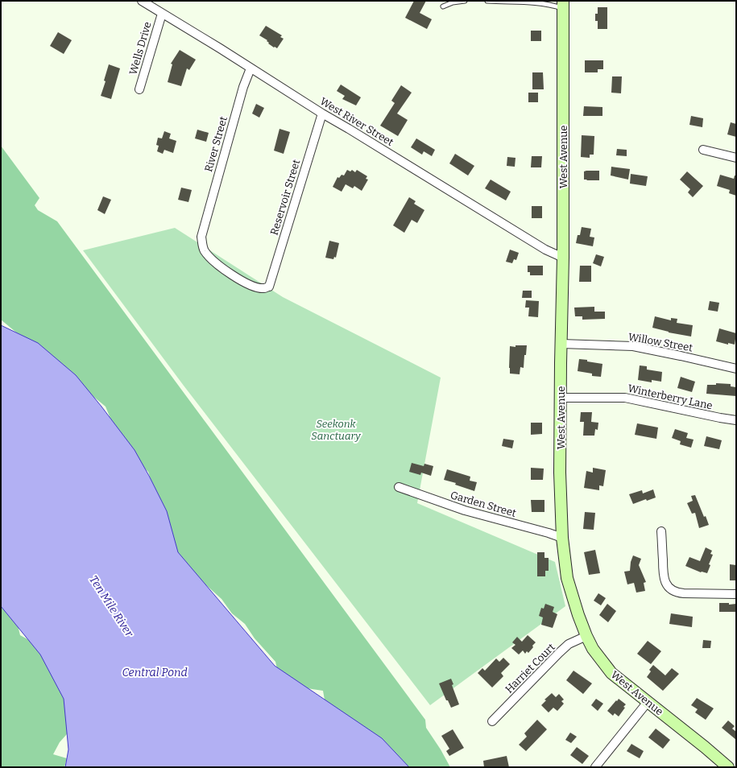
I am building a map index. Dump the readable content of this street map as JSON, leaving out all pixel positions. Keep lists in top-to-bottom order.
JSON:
{
  "streets": {
    "street": [
      "Wells Drive",
      "West River Street",
      "River Street",
      "West Avenue",
      "Reservoir Street",
      "Willow Street",
      "Winterberry Lane",
      "Garden Street",
      "Harriet Court"
    ]
  },
  "crossings": [
    ["Wells Drive", "West River Street"],
    ["West River Street", "River Street"],
    ["West River Street", "West Avenue"],
    ["West River Street", "Reservoir Street"],
    ["River Street", "Reservoir Street"],
    ["West Avenue", "Willow Street"],
    ["West Avenue", "Winterberry Lane"],
    ["West Avenue", "Garden Street"],
    ["West Avenue", "Harriet Court"]
  ],
  "water": ["Ten Mile River", "Central Pond"],
  "parks": ["Seekonk Sanctuary"]
}
